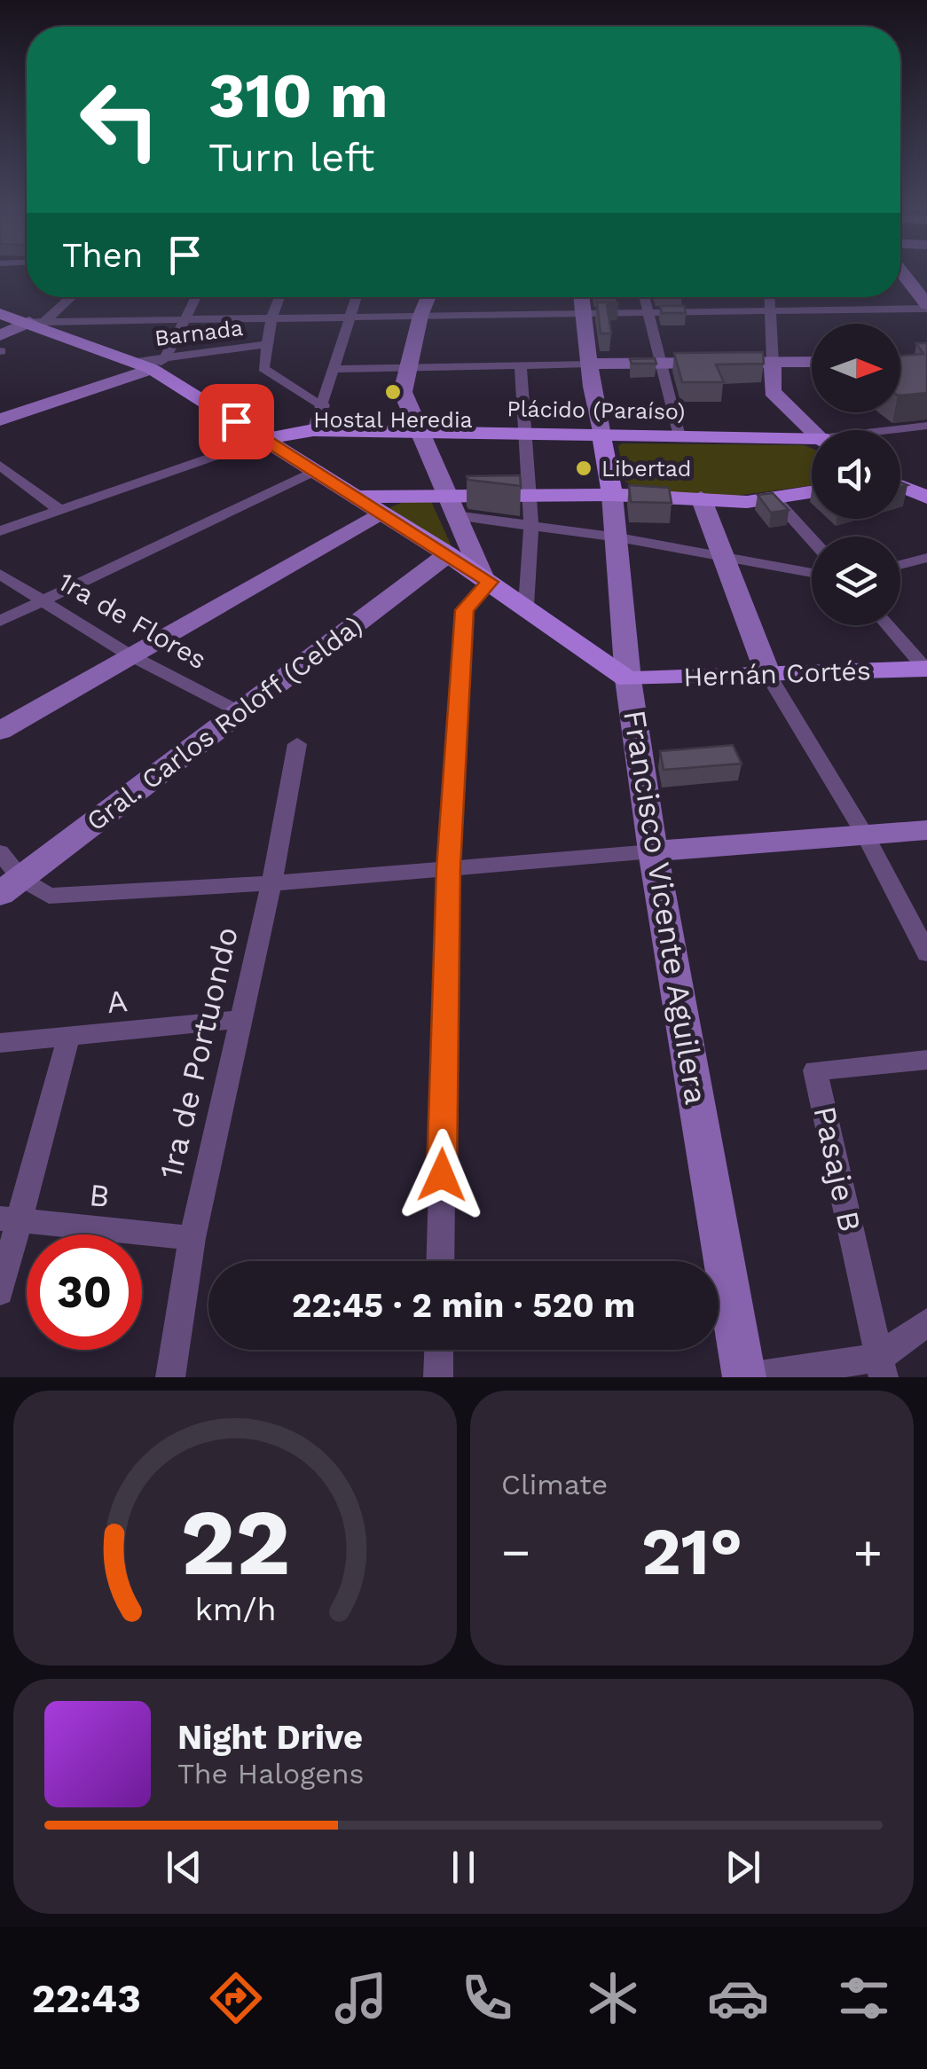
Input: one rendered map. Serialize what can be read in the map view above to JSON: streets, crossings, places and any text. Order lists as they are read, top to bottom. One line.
{"streets":{"main road":["Plácido (Paraíso)","Hernán Cortés","Francisco Vicente Aguilera"],"street":["Barnada","1ra de Flores","Gral. Carlos Roloff (Celda)","A","1ra de Portuondo","Pasaje B","B"]},"crossings":[["Plácido (Paraíso)","Francisco Vicente Aguilera"],["1ra de Flores","Gral. Carlos Roloff (Celda)"],["Hernán Cortés","Francisco Vicente Aguilera"],["A","1ra de Portuondo"],["1ra de Portuondo","B"]],"places":["Hostal Heredia","Libertad"],"north":"right","page":{"turn":["310 m","Turn left"],"then":"Then","limit":"30","trip":"22:45 · 2 min · 520 m","tile":"Climate","heat":["−","21°","+"],"song":["Night Drive","The Halogens"],"tabs":"22:43","gauge":["22","km/h"]}}
